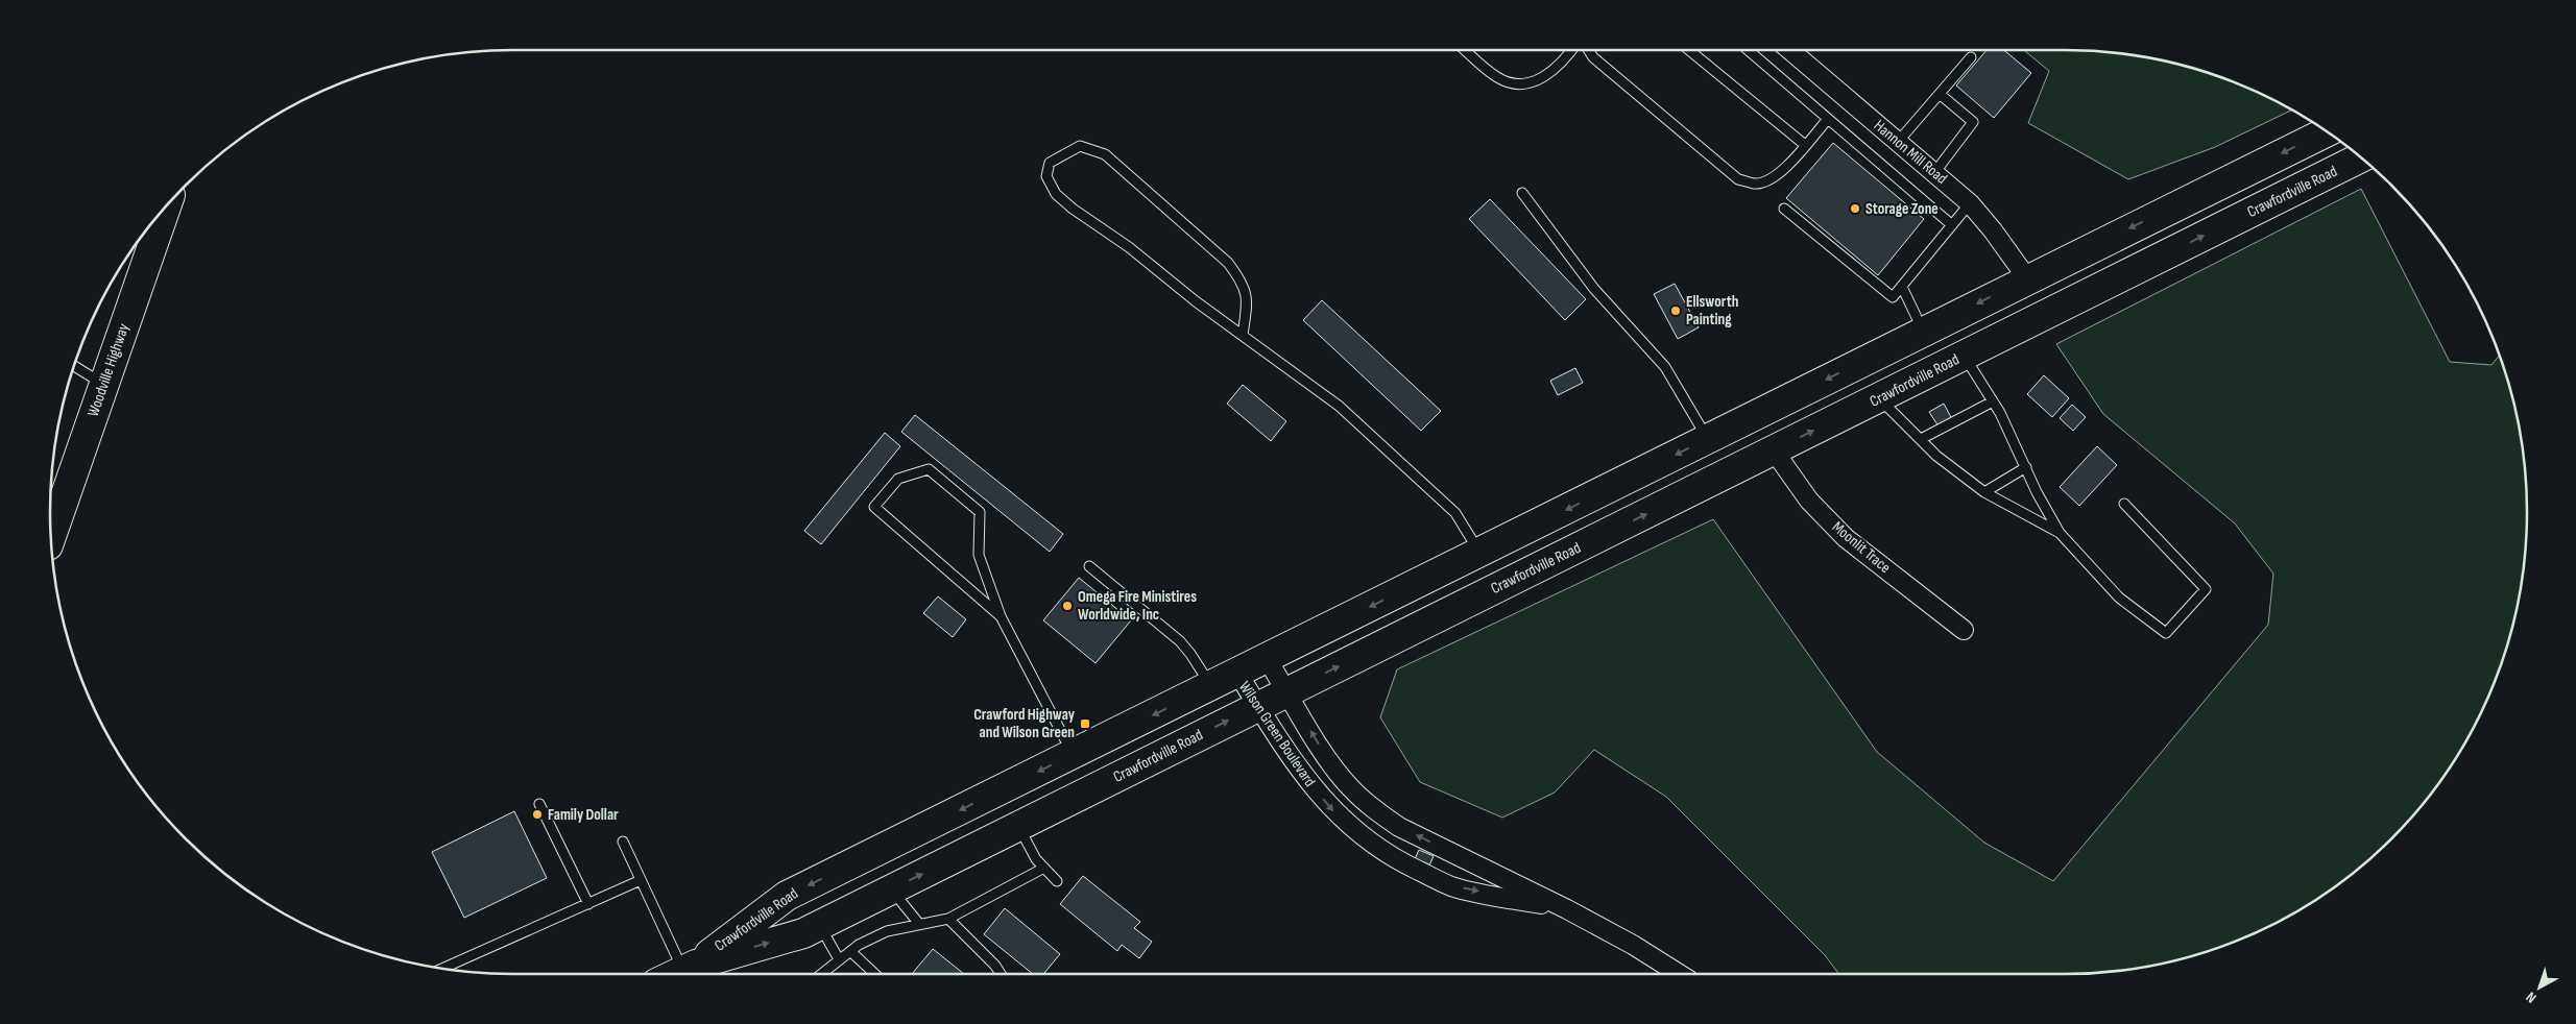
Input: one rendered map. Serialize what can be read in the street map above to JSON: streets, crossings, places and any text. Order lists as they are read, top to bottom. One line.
{"streets":{"main road":["Crawfordville Road","Woodville Highway"],"street":["Hannon Mill Road","Moonlit Trace","Wilson Green Boulevard"]},"crossings":[["Hannon Mill Road","Crawfordville Road"],["Crawfordville Road","Moonlit Trace"],["Crawfordville Road","Wilson Green Boulevard"]],"places":{"other":["Storage Zone","Ellsworth Painting","Omega Fire Ministires Worldwide, Inc","Family Dollar"],"transit":["Crawford Highway and Wilson Green"]},"north":"bottom left"}
